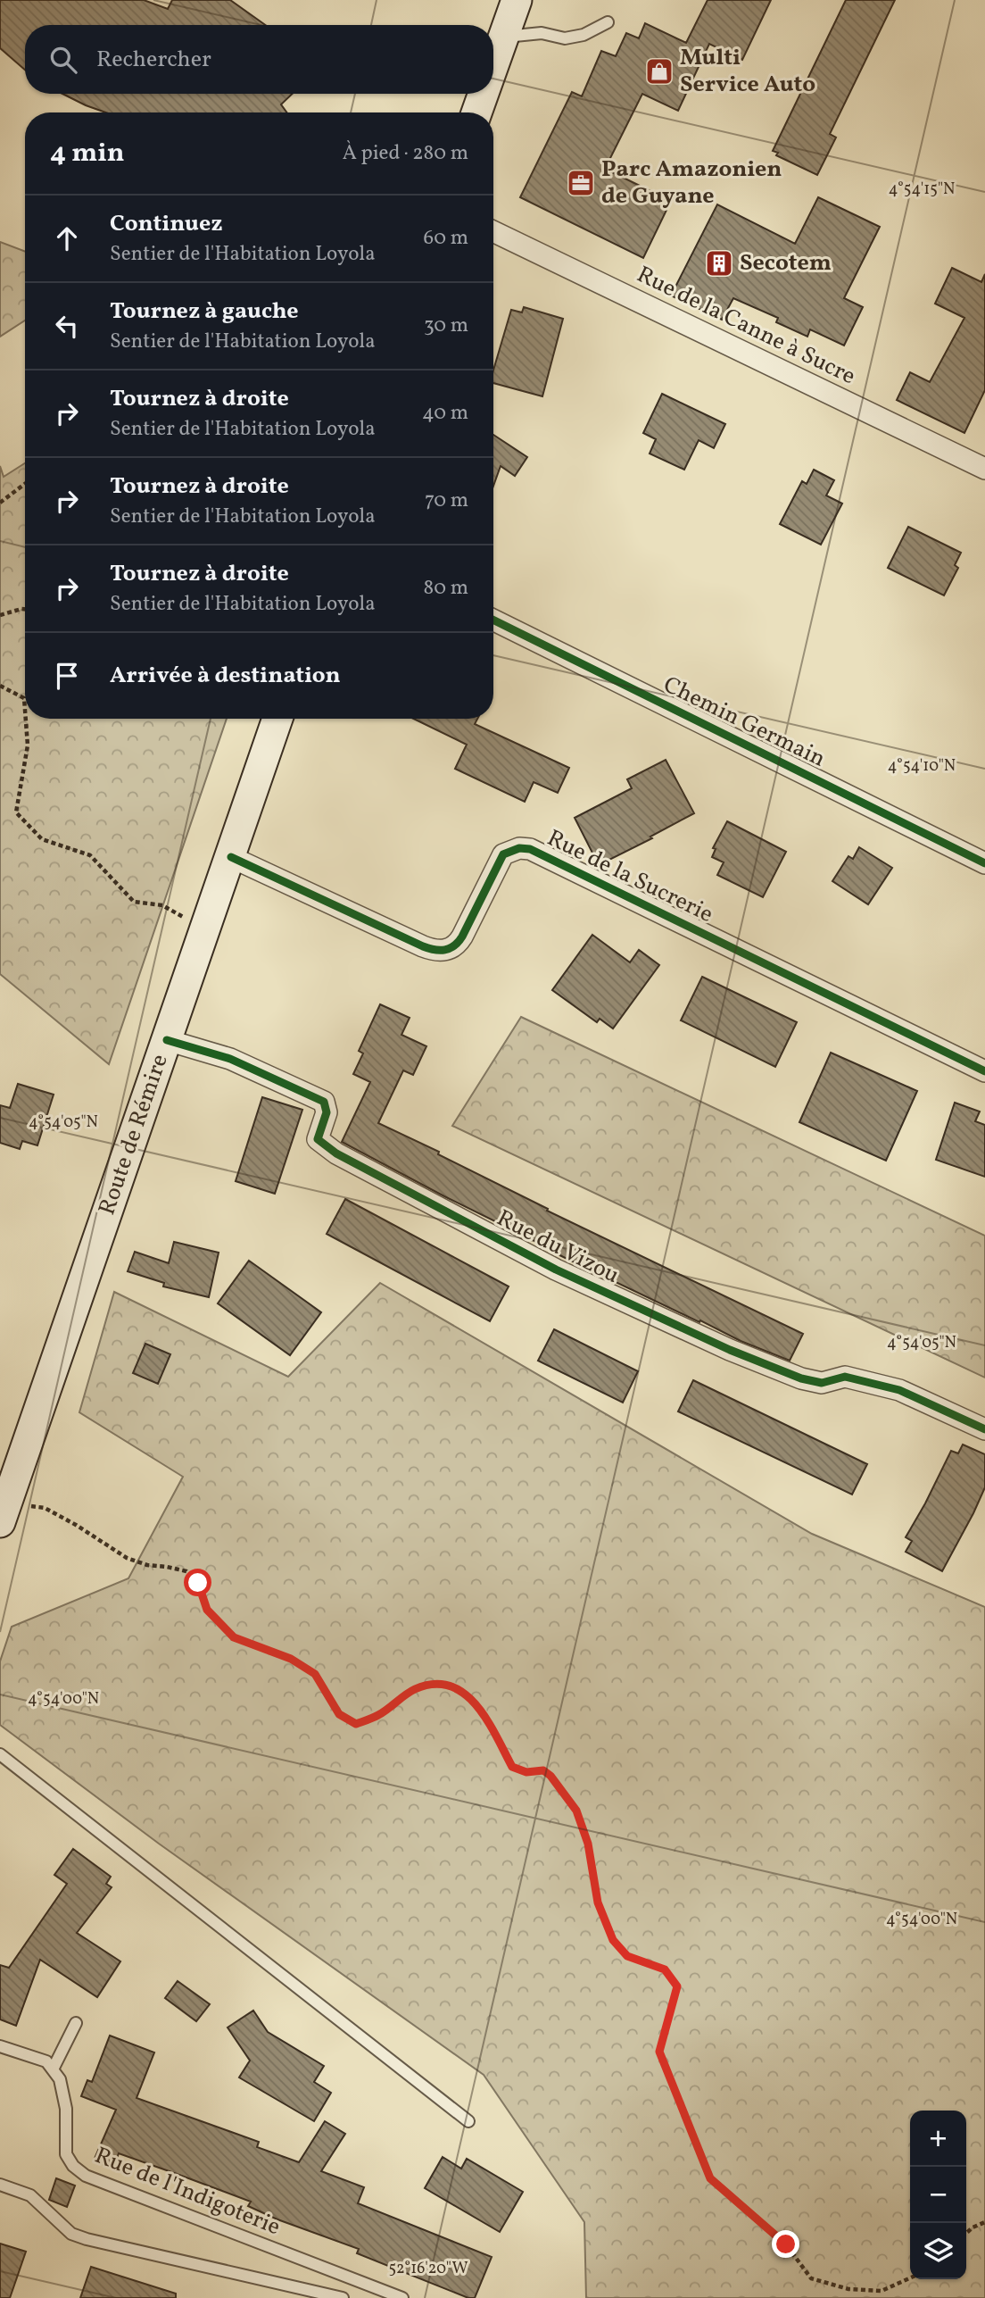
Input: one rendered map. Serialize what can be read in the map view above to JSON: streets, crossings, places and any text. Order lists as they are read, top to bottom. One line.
{"streets":{"main road":["Route de Rémire"],"street":["Rue de la Canne à Sucre","Chemin Germain","Rue de la Sucrerie","Rue du Vizou"],"lane":["Rue de l'Indigoterie"]},"crossings":[["Rue de la Sucrerie","Route de Rémire"],["Route de Rémire","Rue du Vizou"]],"places":{"shop":["Multi Service Auto"],"office":["Parc Amazonien de Guyane"],"building":["Secotem"]},"page":{"search":"Rechercher","heading":["4 min","À pied · 280 m"],"list":[["Continuez","Sentier de l'Habitation Loyola","60 m"],["Tournez à gauche","Sentier de l'Habitation Loyola","30 m"],["Tournez à droite","Sentier de l'Habitation Loyola","40 m"],["Tournez à droite","Sentier de l'Habitation Loyola","70 m"],["Tournez à droite","Sentier de l'Habitation Loyola","80 m"],"Arrivée à destination"],"map_buttons":["+","−"]},"coordinates":["4°54'15\"N","4°54'10\"N","4°54'05\"N","4°54'00\"N","52°16'20\"W"]}
